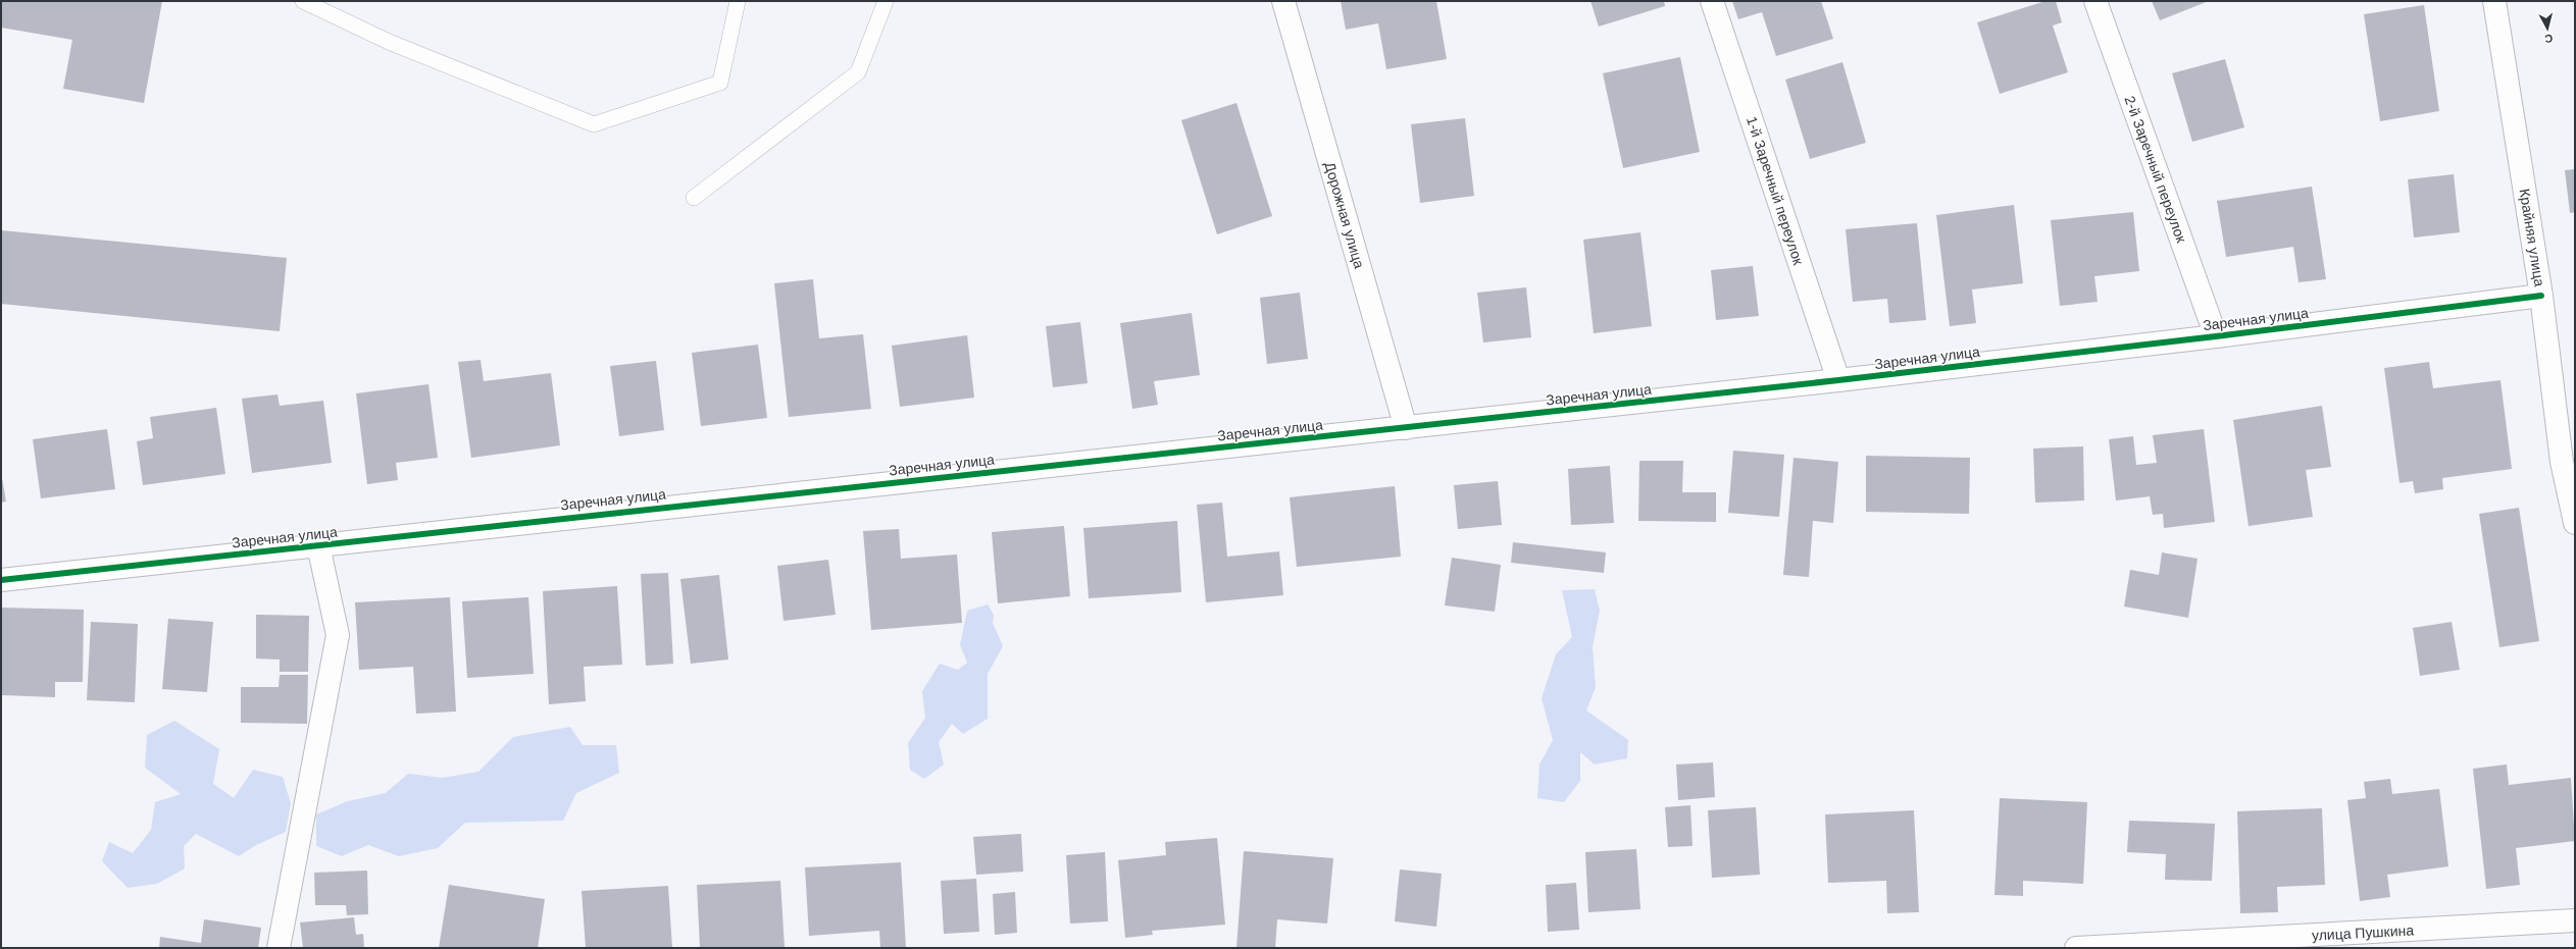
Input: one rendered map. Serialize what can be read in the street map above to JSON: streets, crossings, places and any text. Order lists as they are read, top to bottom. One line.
{"streets":{"street":["2-й Заречный переулок","1-й Заречный переулок","Дорожная улица","Крайняя улица","Заречная улица","улица Пушкина"]},"crossings":[["2-й Заречный переулок","Заречная улица"],["1-й Заречный переулок","Заречная улица"],["Дорожная улица","Заречная улица"],["Крайняя улица","Заречная улица"]],"north":"bottom"}
